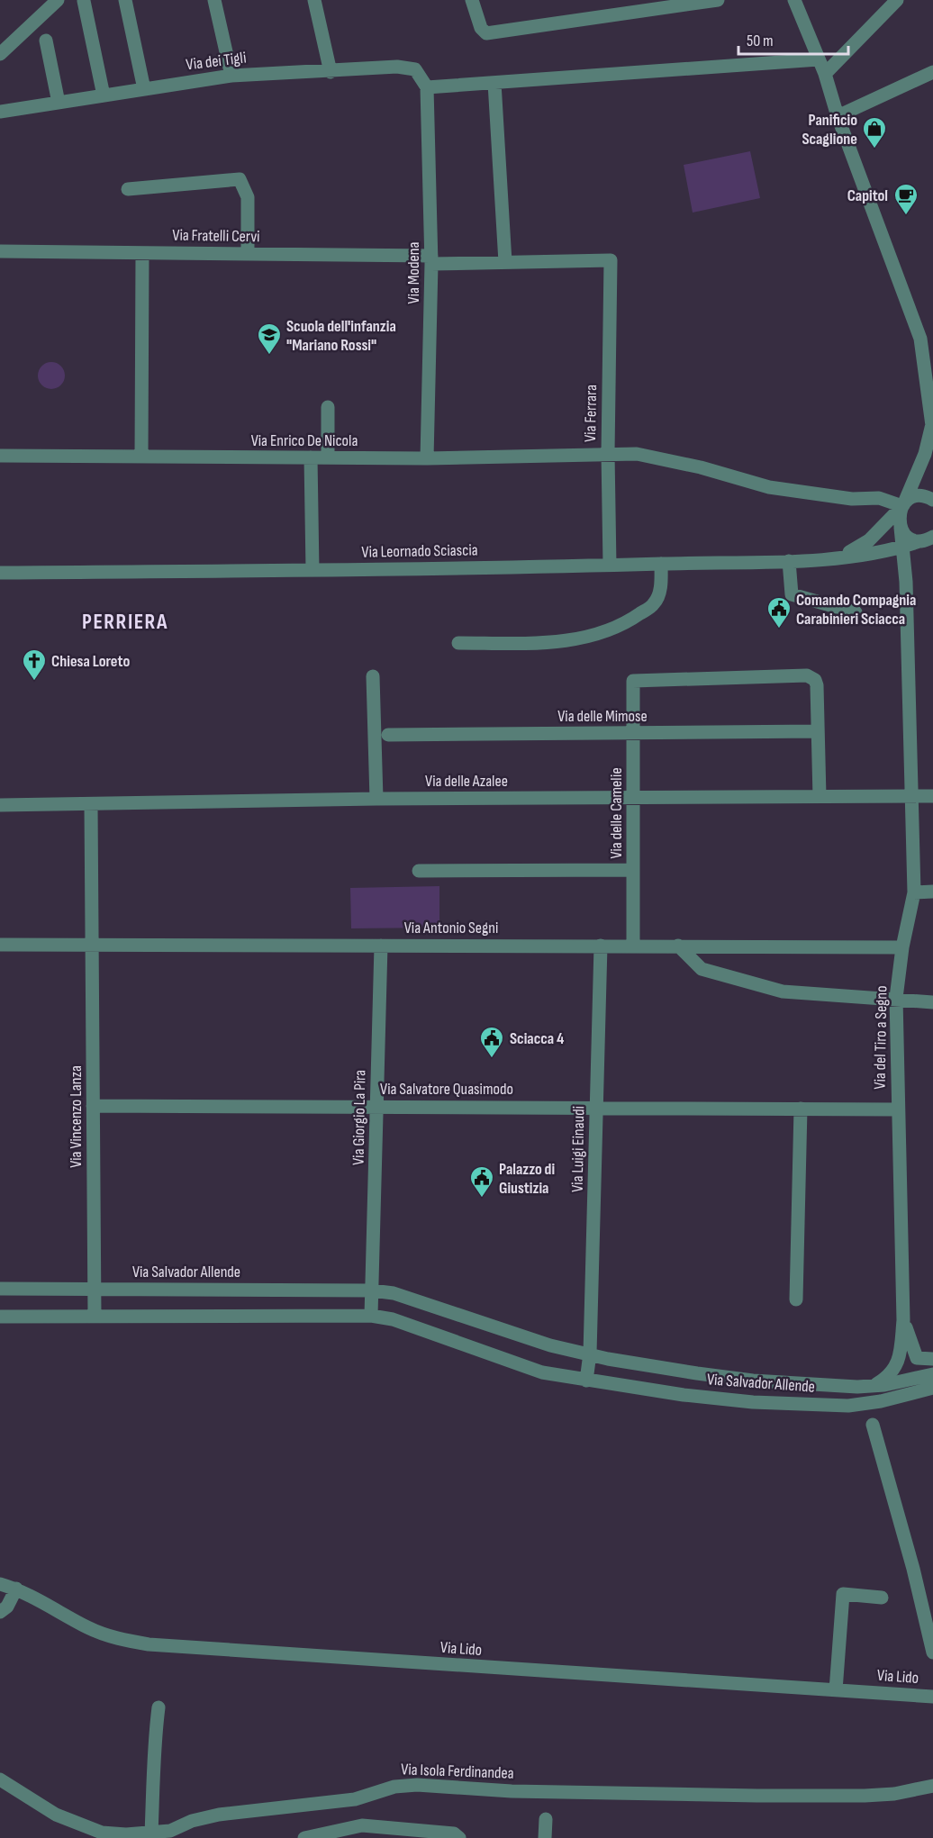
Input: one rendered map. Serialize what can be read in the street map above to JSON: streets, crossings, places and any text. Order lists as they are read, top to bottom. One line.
{"streets":{"street":["Via dei Tigli","Via Fratelli Cervi","Via Modena","Via Ferrara","Via Enrico De Nicola","Via Leornado Sciascia","Via delle Mimose","Via delle Azalee","Via delle Camelie","Via Antonio Segni","Via del Tiro a Segno","Via Salvatore Quasimodo","Via Vincenzo Lanza","Via Giorgio La Pira","Via Luigi Einaudi","Via Salvador Allende","Via Lido","Via Isola Ferdinandea"]},"crossings":[["Via dei Tigli","Via Modena"],["Via Fratelli Cervi","Via Modena"],["Via Fratelli Cervi","Via Ferrara"],["Via Modena","Via Enrico De Nicola"],["Via Ferrara","Via Enrico De Nicola"],["Via Ferrara","Via Leornado Sciascia"],["Via Enrico De Nicola","Via del Tiro a Segno"],["Via Leornado Sciascia","Via del Tiro a Segno"],["Via delle Mimose","Via delle Camelie"],["Via delle Azalee","Via delle Camelie"],["Via delle Azalee","Via del Tiro a Segno"],["Via delle Azalee","Via Vincenzo Lanza"],["Via delle Camelie","Via Antonio Segni"],["Via Antonio Segni","Via del Tiro a Segno"],["Via Antonio Segni","Via Vincenzo Lanza"],["Via Antonio Segni","Via Giorgio La Pira"],["Via Antonio Segni","Via Luigi Einaudi"],["Via del Tiro a Segno","Via Salvatore Quasimodo"],["Via del Tiro a Segno","Via Salvador Allende"],["Via Salvatore Quasimodo","Via Vincenzo Lanza"],["Via Salvatore Quasimodo","Via Giorgio La Pira"],["Via Salvatore Quasimodo","Via Luigi Einaudi"],["Via Vincenzo Lanza","Via Salvador Allende"],["Via Giorgio La Pira","Via Salvador Allende"],["Via Luigi Einaudi","Via Salvador Allende"]],"districts":["PERRIERA"],"places":{"shop":["Panificio Scaglione"],"cafe":["Capitol"],"school or university":["Scuola dell'infanzia \"Mariano Rossi\""],"public building":["Comando Compagnia Carabinieri Sciacca","Sciacca 4","Palazzo di Giustizia"],"church":["Chiesa Loreto"]},"scale_bar":"50 m"}
